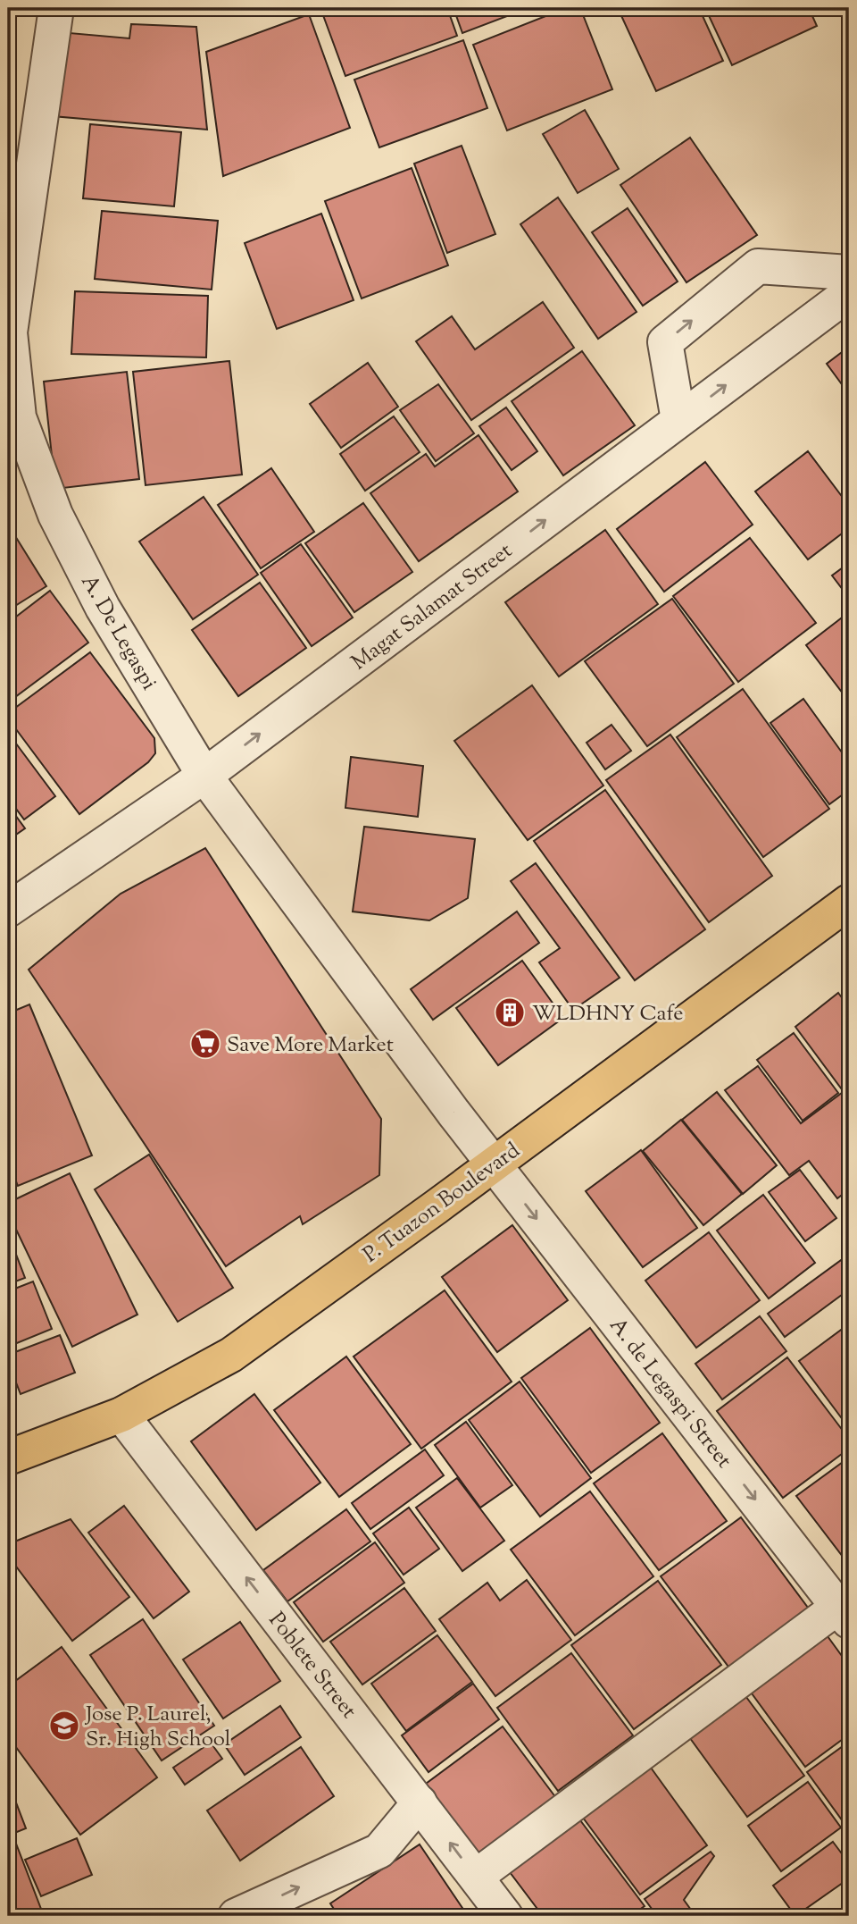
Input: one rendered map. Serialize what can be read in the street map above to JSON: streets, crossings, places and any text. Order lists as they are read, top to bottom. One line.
{"streets":{"main road":["P. Tuazon Boulevard"],"street":["Magat Salamat Street","A. De Legaspi","A. de Legaspi Street","Poblete Street"]},"crossings":[["Magat Salamat Street","A. De Legaspi"],["A. De Legaspi","P. Tuazon Boulevard"],["A. De Legaspi","A. de Legaspi Street"],["P. Tuazon Boulevard","A. de Legaspi Street"],["P. Tuazon Boulevard","Poblete Street"]],"one_way":["Magat Salamat Street","A. de Legaspi Street","Poblete Street"],"places":{"building":["WLDHNY Cafe"],"supermarket":["Save More Market"],"school or university":["Jose P. Laurel, Sr. High School"]}}
